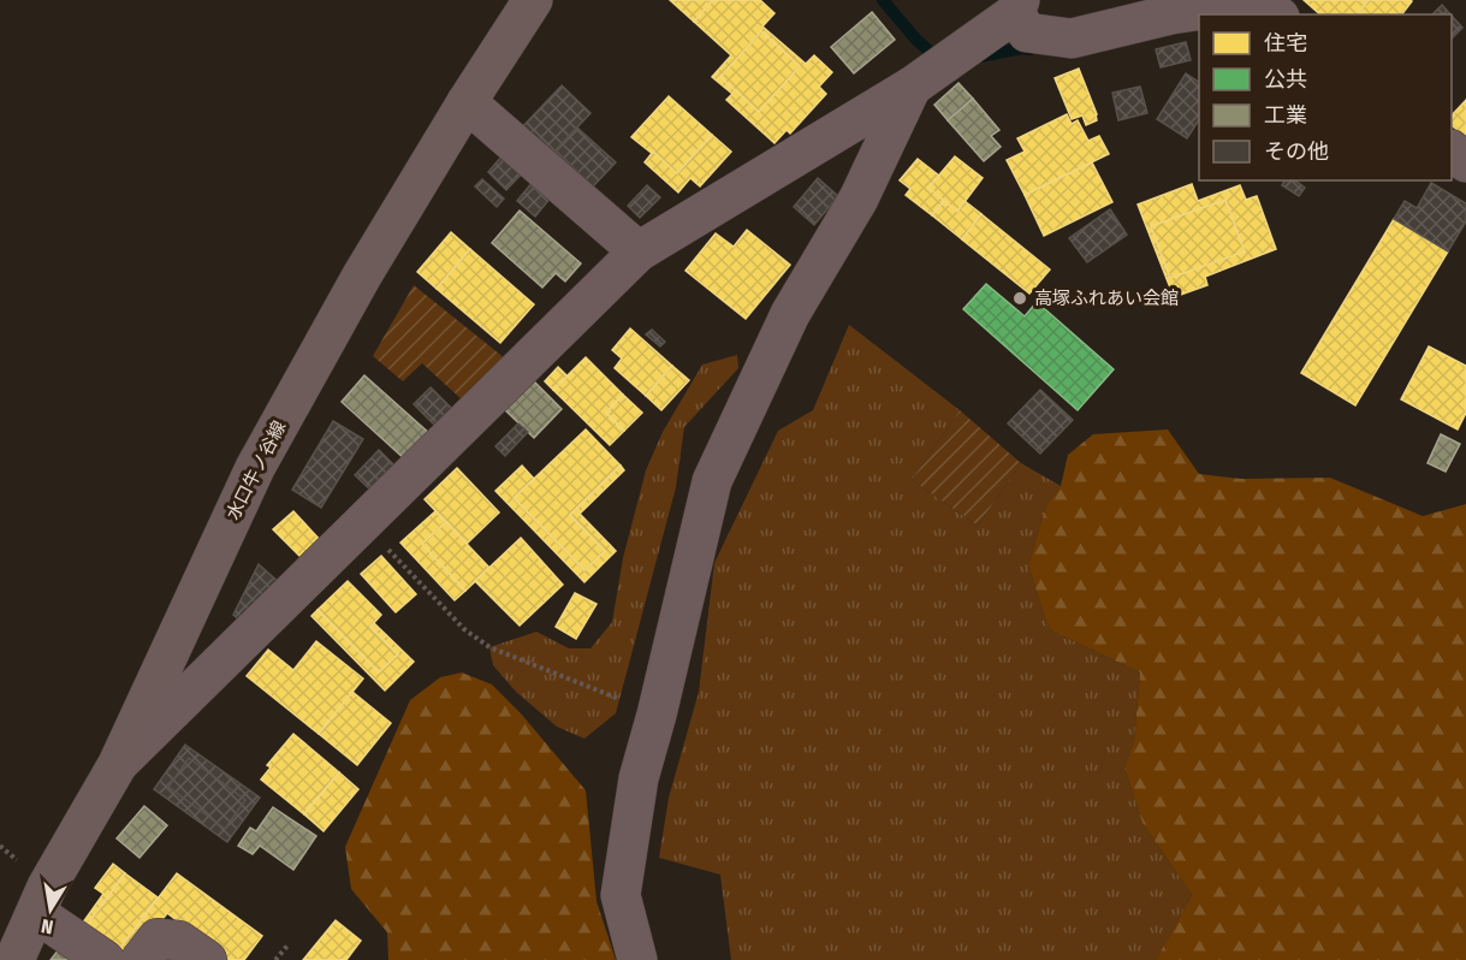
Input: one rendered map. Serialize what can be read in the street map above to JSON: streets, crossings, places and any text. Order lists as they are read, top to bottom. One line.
{"streets":{"main road":["水口牛ノ谷線"]},"places":["高塚ふれあい会館"],"legend":["住宅","公共","工業","その他"],"north":"bottom"}
